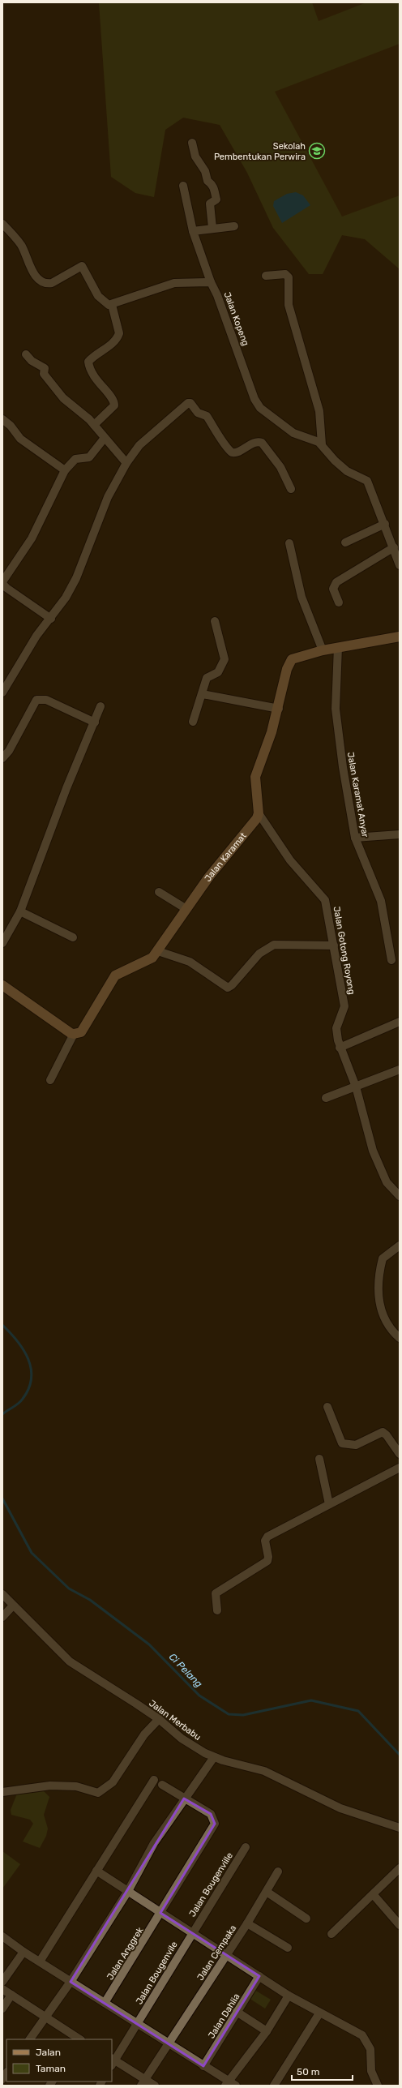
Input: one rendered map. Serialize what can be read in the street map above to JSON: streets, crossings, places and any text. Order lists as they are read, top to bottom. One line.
{"streets":{"street":["Jalan Kopeng","Jalan Karamat Anyar","Jalan Karamat","Jalan Gotong Royong","Jalan Merbabu","Jalan Bougenville","Jalan Cempaka","Jalan Anggrek","Jalan Bougenvile","Jalan Dahlia"]},"crossings":[["Jalan Karamat","Jalan Gotong Royong"],["Jalan Bougenville","Jalan Bougenvile"]],"water":["Ci Pelang"],"places":{"school or university":["Sekolah Pembentukan Perwira"]},"legend":["Jalan","Taman"],"scale_bar":"50 m"}
